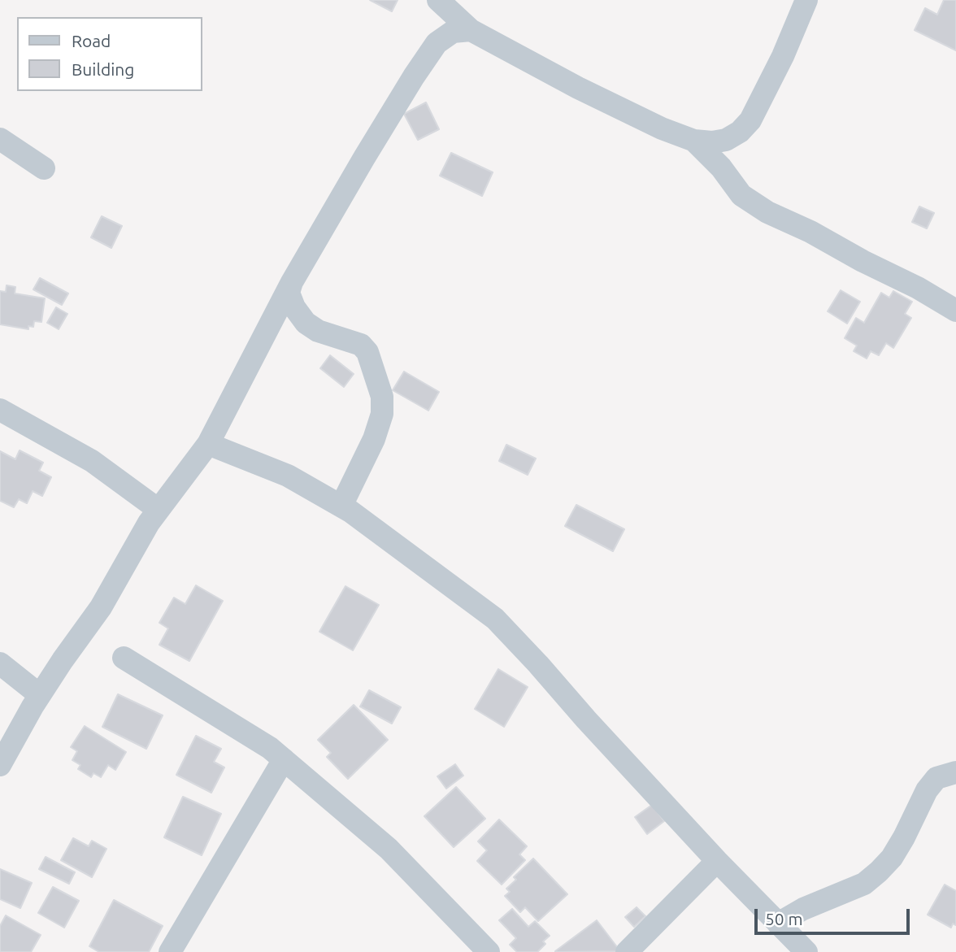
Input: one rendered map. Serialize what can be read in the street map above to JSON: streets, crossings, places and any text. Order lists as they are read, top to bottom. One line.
{"legend":["Road","Building"],"scale_bar":"50 m"}
